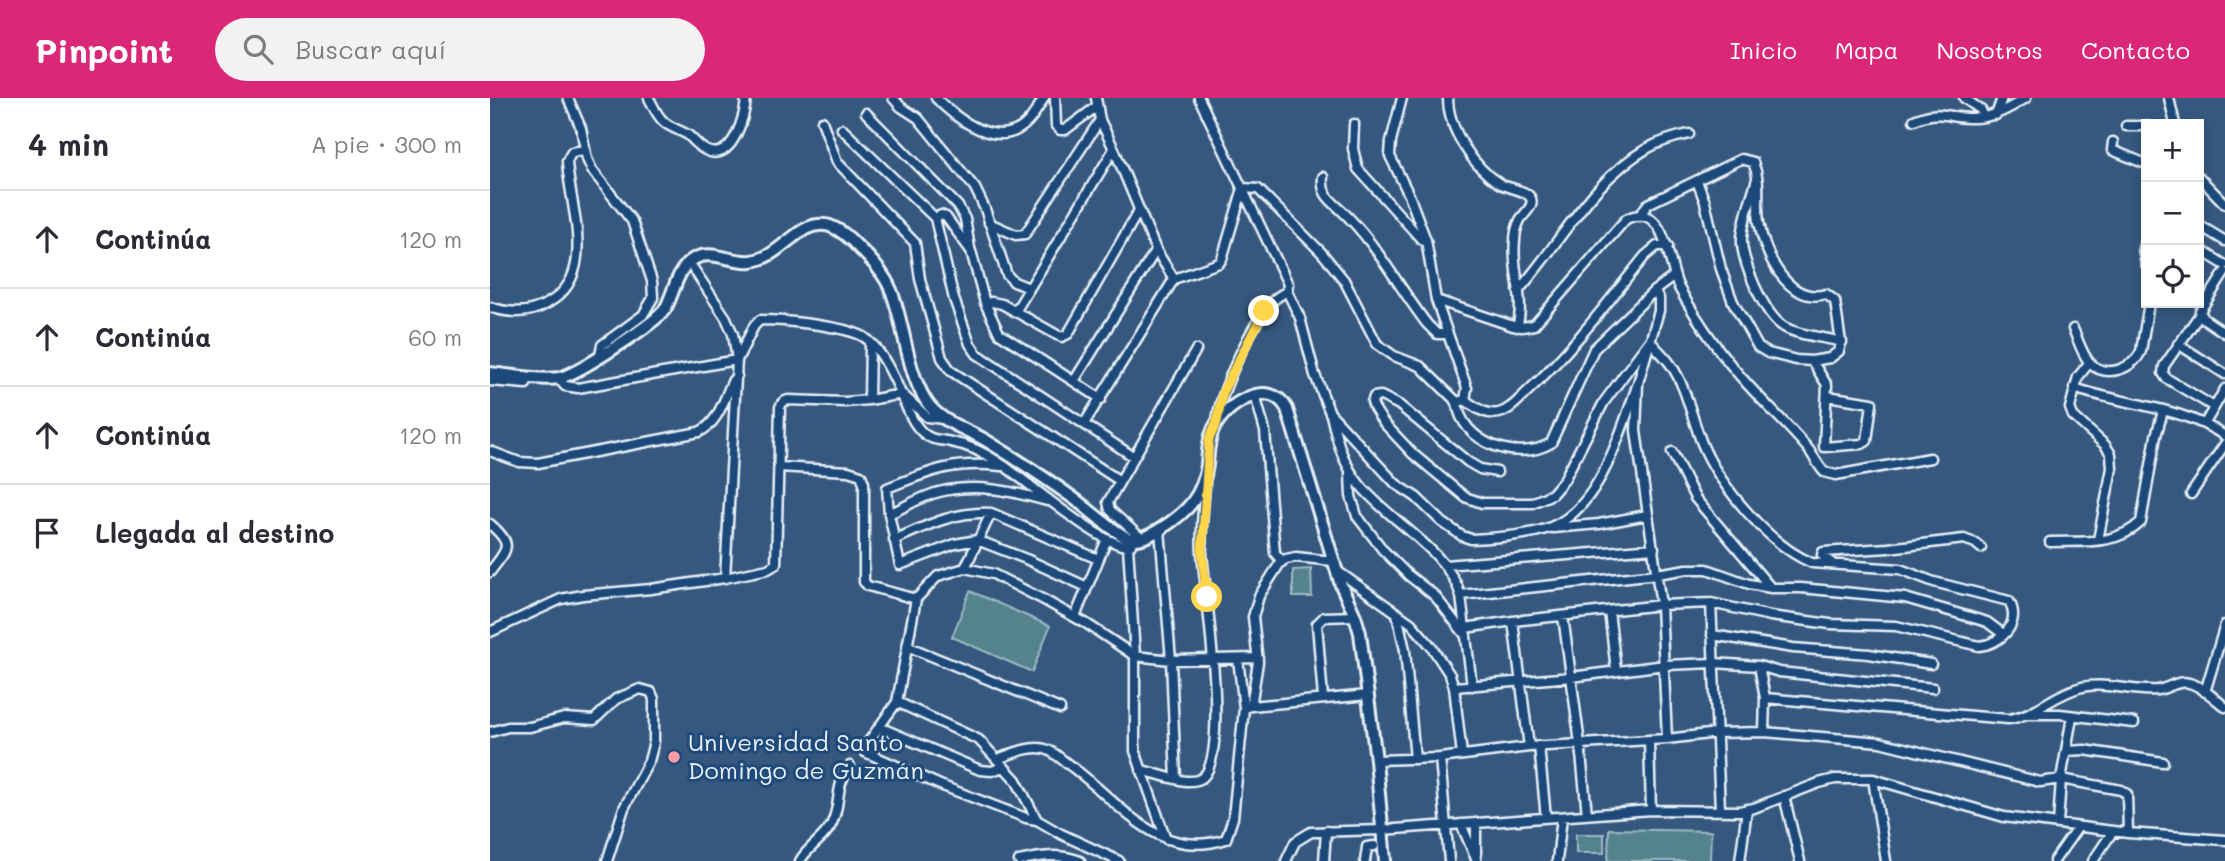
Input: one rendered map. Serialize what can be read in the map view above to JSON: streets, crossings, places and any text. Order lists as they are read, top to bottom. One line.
{"places":["Universidad Santo Domingo de Guzmán"],"page":{"header":"Pinpoint","search":"Buscar aquí","nav":["Inicio","Mapa","Nosotros","Contacto"],"heading":["4 min","A pie · 300 m"],"map_buttons":["+","−"],"list":[["Continúa","120 m"],["Continúa","60 m"],["Continúa","120 m"],"Llegada al destino"]}}
